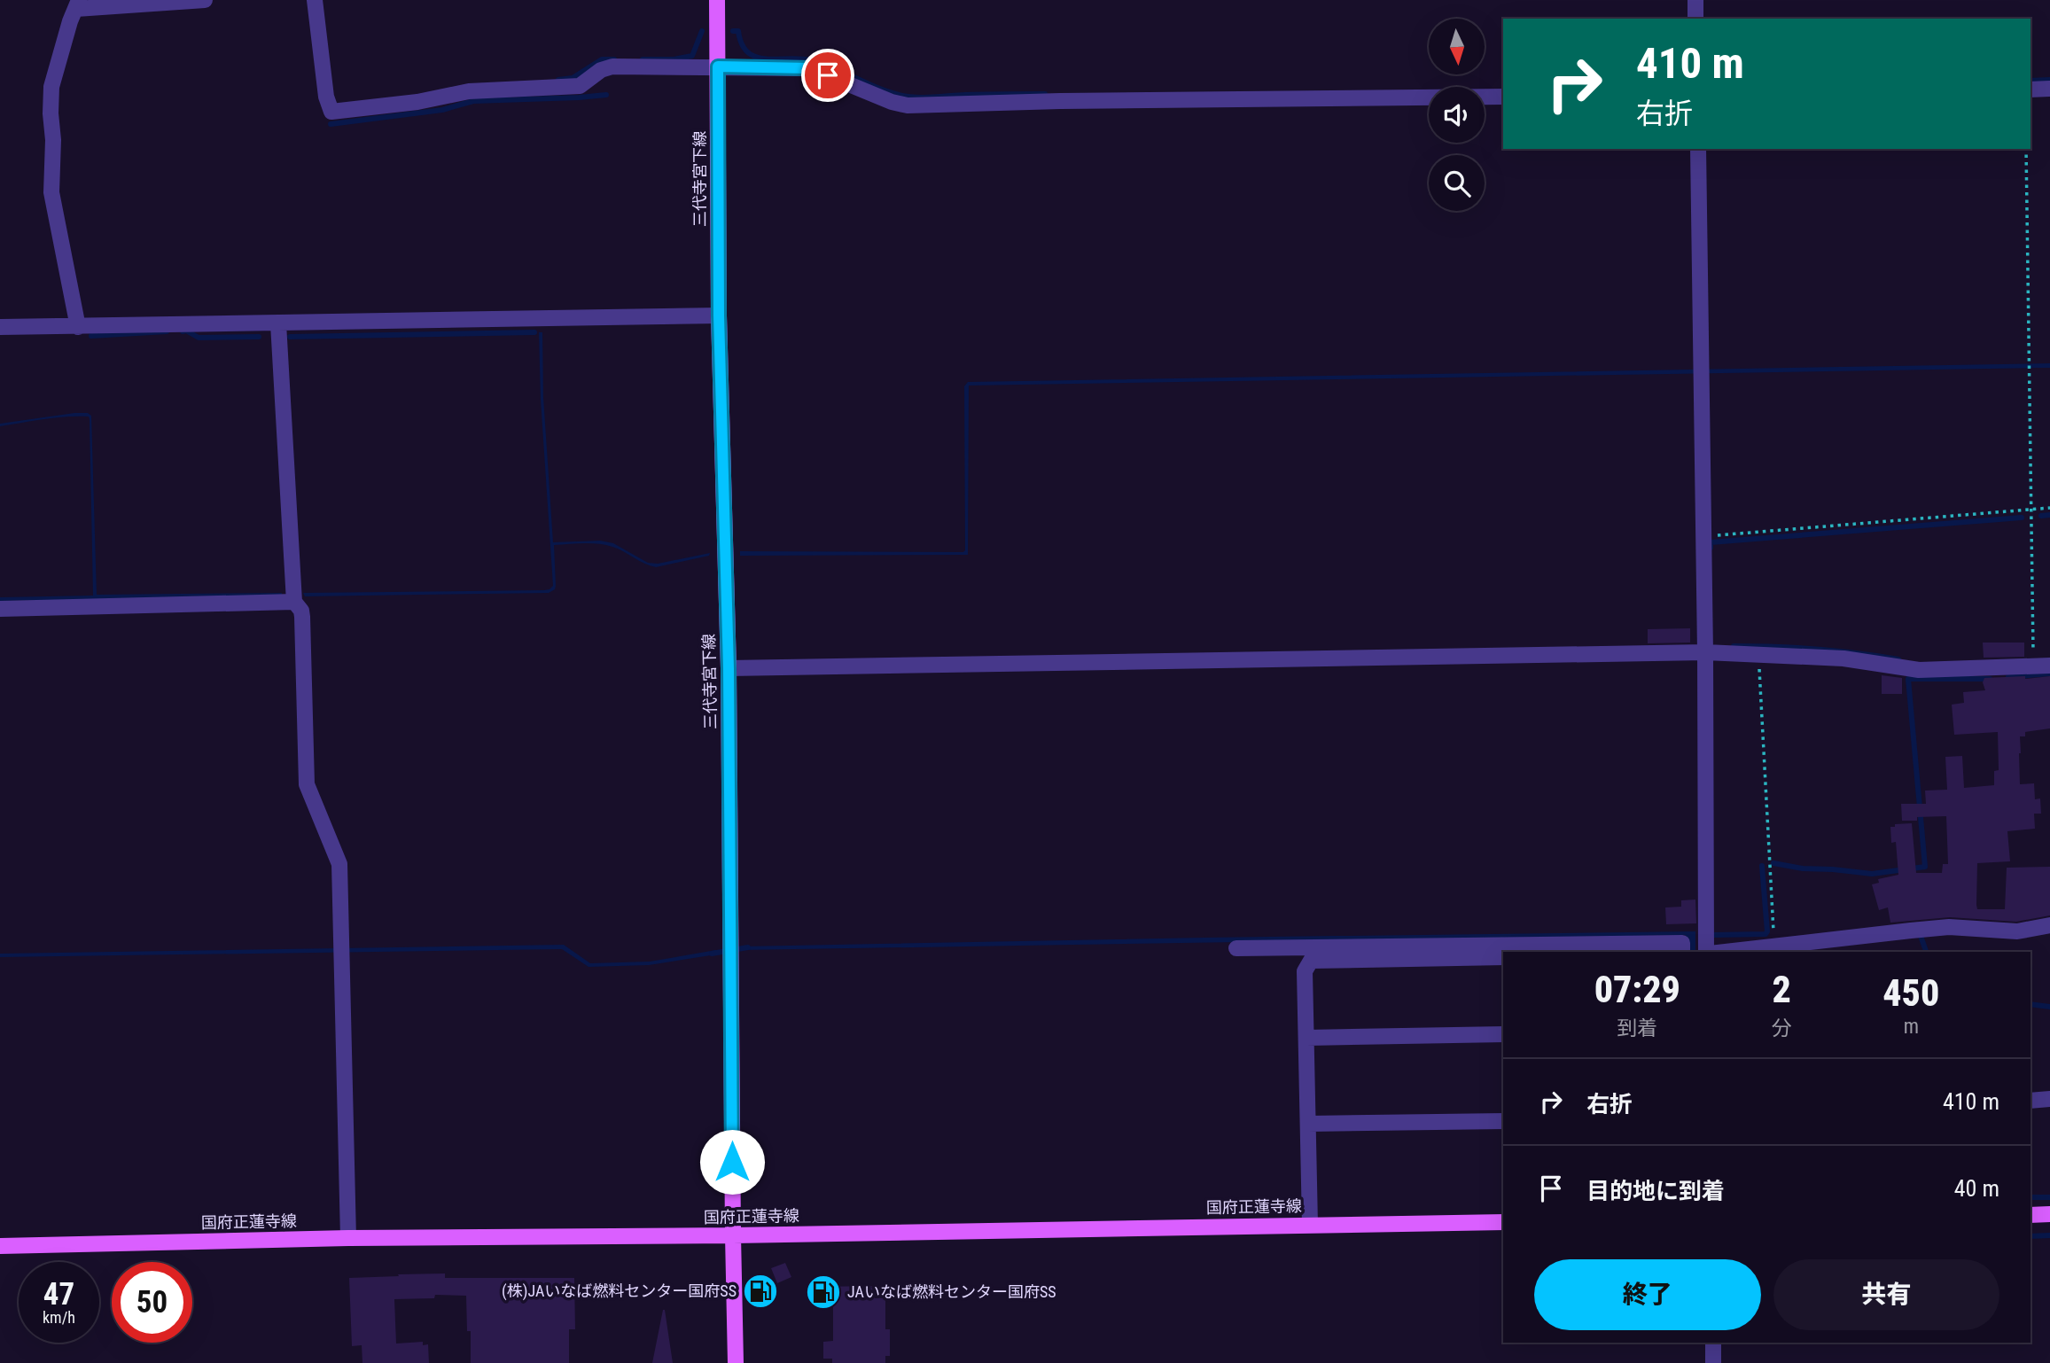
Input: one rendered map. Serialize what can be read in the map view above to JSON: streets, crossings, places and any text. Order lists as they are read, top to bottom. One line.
{"streets":{"main road":["三代寺宮下線","国府正蓮寺線"]},"crossings":[["三代寺宮下線","国府正蓮寺線"]],"places":{"fuel station":["(株)JAいなば燃料センター国府SS","JAいなば燃料センター国府SS"]},"north":"bottom","page":{"turn":["410 m","右折"],"eta":["07:29","到着","2","分","450","m"],"list":[{"name":"右折","value":"410 m"},{"name":"目的地に到着","value":"40 m"}],"buttons":["終了","共有"],"speed":"47 km/h","limit":"50"}}
